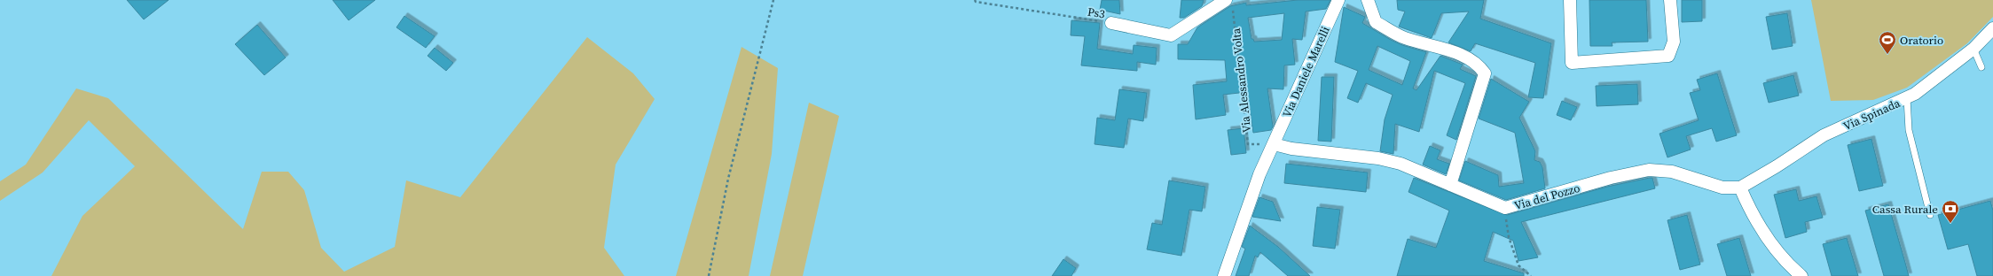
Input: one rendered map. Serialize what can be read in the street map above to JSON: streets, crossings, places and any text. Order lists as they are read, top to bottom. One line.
{"streets":{"street":["Via Daniele Marelli","Via Spinada","Via del Pozzo"],"path":["Ps3","Via Alessandro Volta"]},"crossings":[["Via Daniele Marelli","Via Alessandro Volta"],["Via Daniele Marelli","Via del Pozzo"],["Via Alessandro Volta","Via del Pozzo"],["Via Spinada","Via del Pozzo"]],"places":{"sports":["Oratorio"],"bank":["Cassa Rurale"]}}
